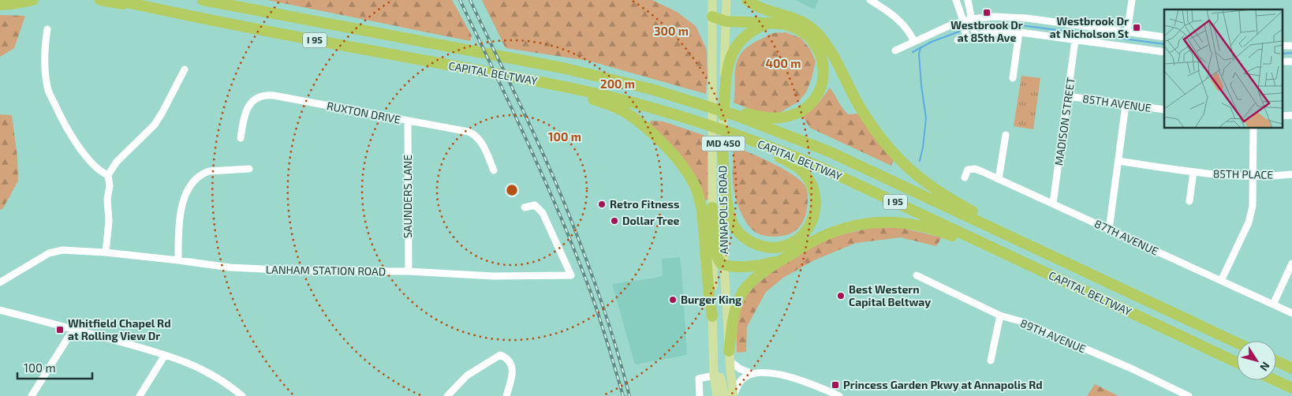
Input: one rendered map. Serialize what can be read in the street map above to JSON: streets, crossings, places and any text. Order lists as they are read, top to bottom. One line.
{"streets":{"highway":["I 95","CAPITAL BELTWAY"],"main road":["MD 450","ANNAPOLIS ROAD"],"street":["85TH AVENUE","RUXTON DRIVE","MADISON STREET","85TH PLACE","SAUNDERS LANE","87TH AVENUE","LANHAM STATION ROAD","89TH AVENUE"]},"crossings":[["85TH AVENUE","MADISON STREET"],["RUXTON DRIVE","SAUNDERS LANE"],["MADISON STREET","87TH AVENUE"],["SAUNDERS LANE","LANHAM STATION ROAD"]],"places":{"transit":["Westbrook Dr at 85th Ave","Westbrook Dr at Nicholson St","Whitfield Chapel Rd at Rolling View Dr","Princess Garden Pkwy at Annapolis Rd"],"other":["Retro Fitness","Dollar Tree","Best Western Capital Beltway","Burger King"]},"scale_bar":"100 m","north":"bottom right","rings":["300 m","400 m","200 m","100 m"]}
